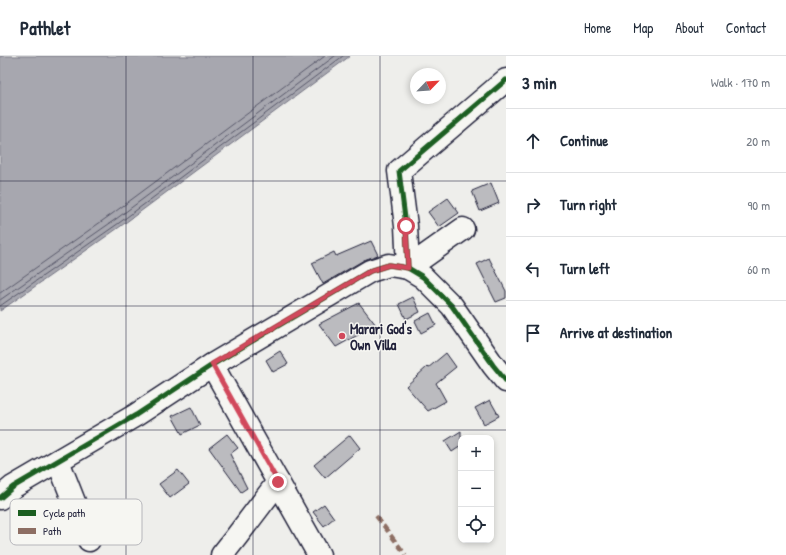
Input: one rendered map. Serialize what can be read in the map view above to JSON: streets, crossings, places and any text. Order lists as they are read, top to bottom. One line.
{"places":["Marari God's Own Villa"],"legend":["Cycle path","Path"],"north":"top right","page":{"header":"Pathlet","nav":["Home","Map","About","Contact"],"heading":["3 min","Walk · 170 m"],"list":[["Continue","20 m"],["Turn right","90 m"],["Turn left","60 m"],"Arrive at destination"],"map_buttons":["+","−"]}}
